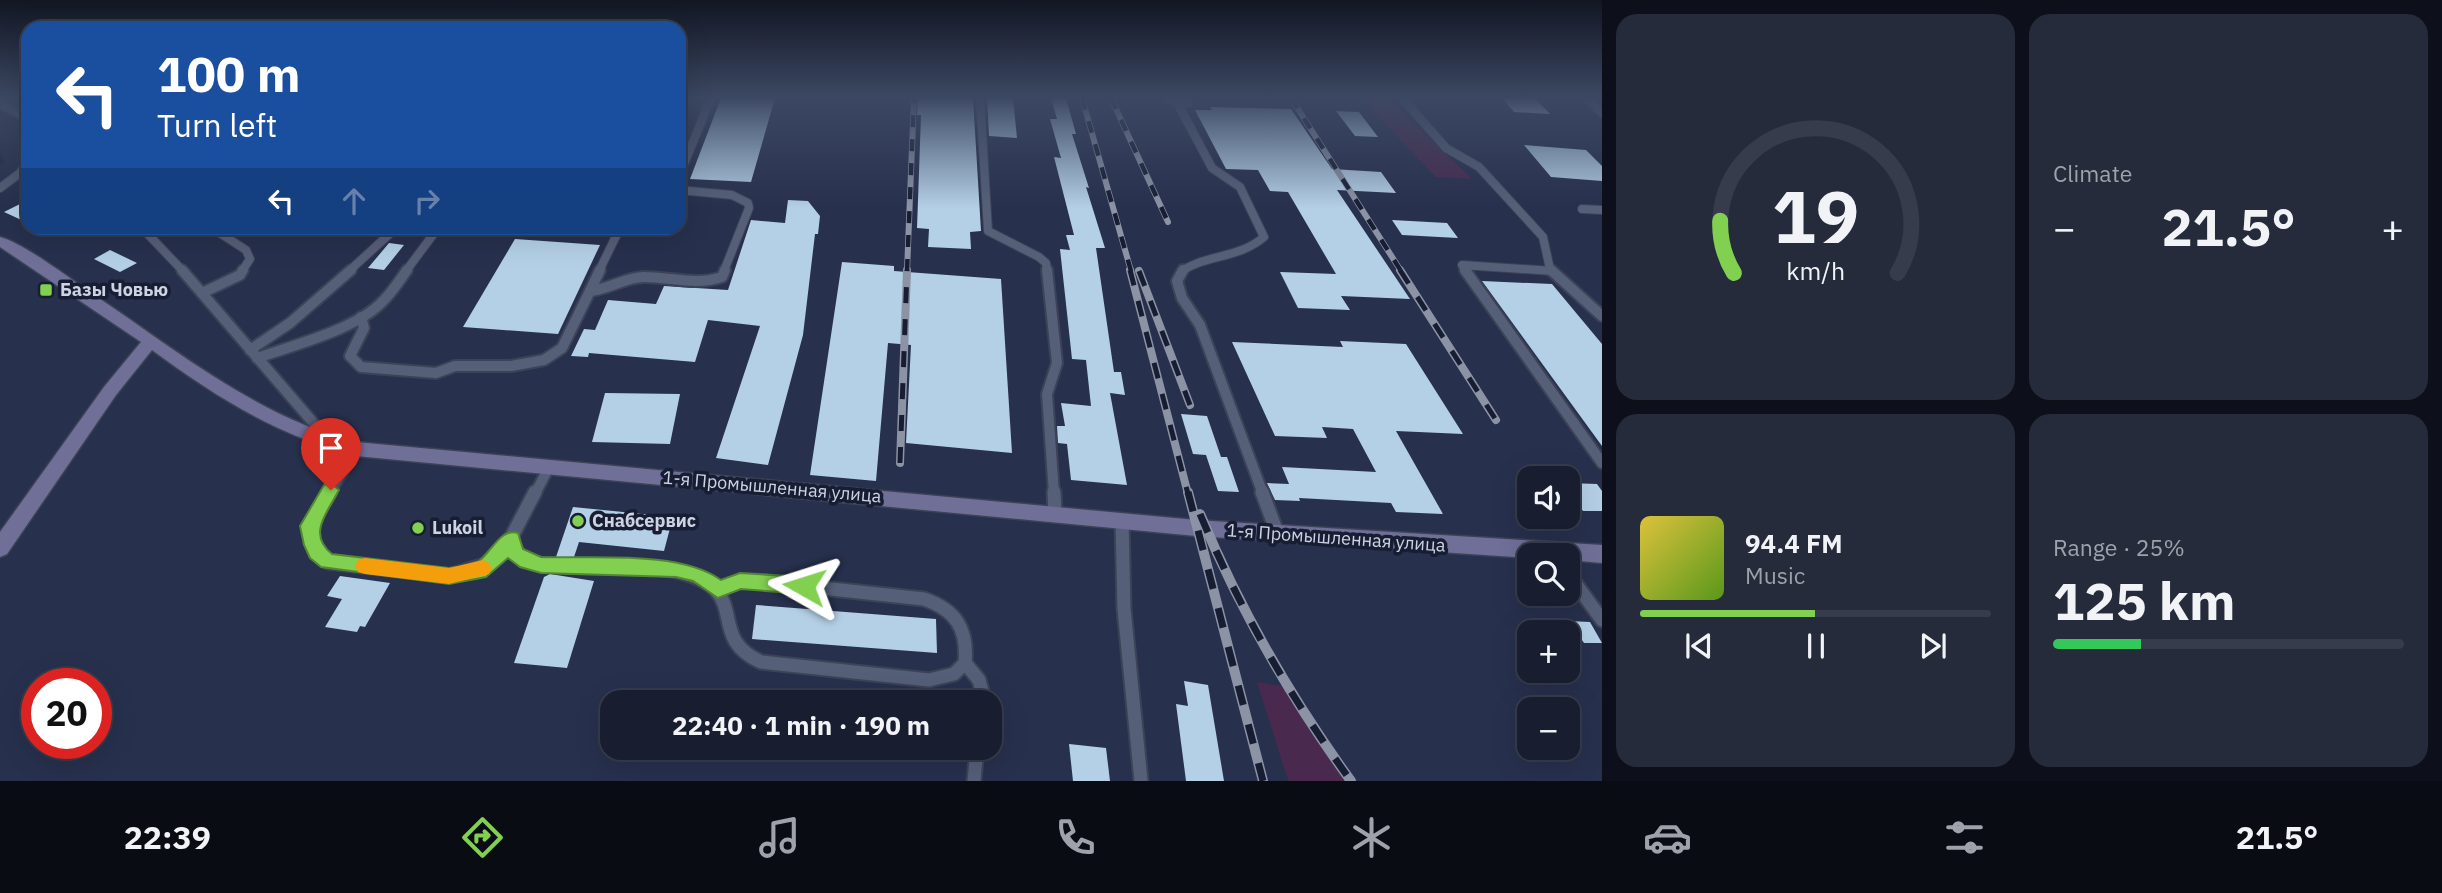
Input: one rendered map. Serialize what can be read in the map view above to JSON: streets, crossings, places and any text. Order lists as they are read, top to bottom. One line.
{"streets":{"main road":["1-я Промышленная улица"]},"places":{"transit":["Базы Човью"],"other":["Снабсервис","Lukoil"]},"page":{"tile":["Climate",["Range · 25%","125 km"]],"turn":["100 m","Turn left"],"heat":["−","21.5°","+"],"map_buttons":["+","−"],"song":["94.4 FM","Music"],"limit":"20","trip":"22:40 · 1 min · 190 m","tabs":["22:39","21.5°"],"gauge":["19","km/h"]}}
